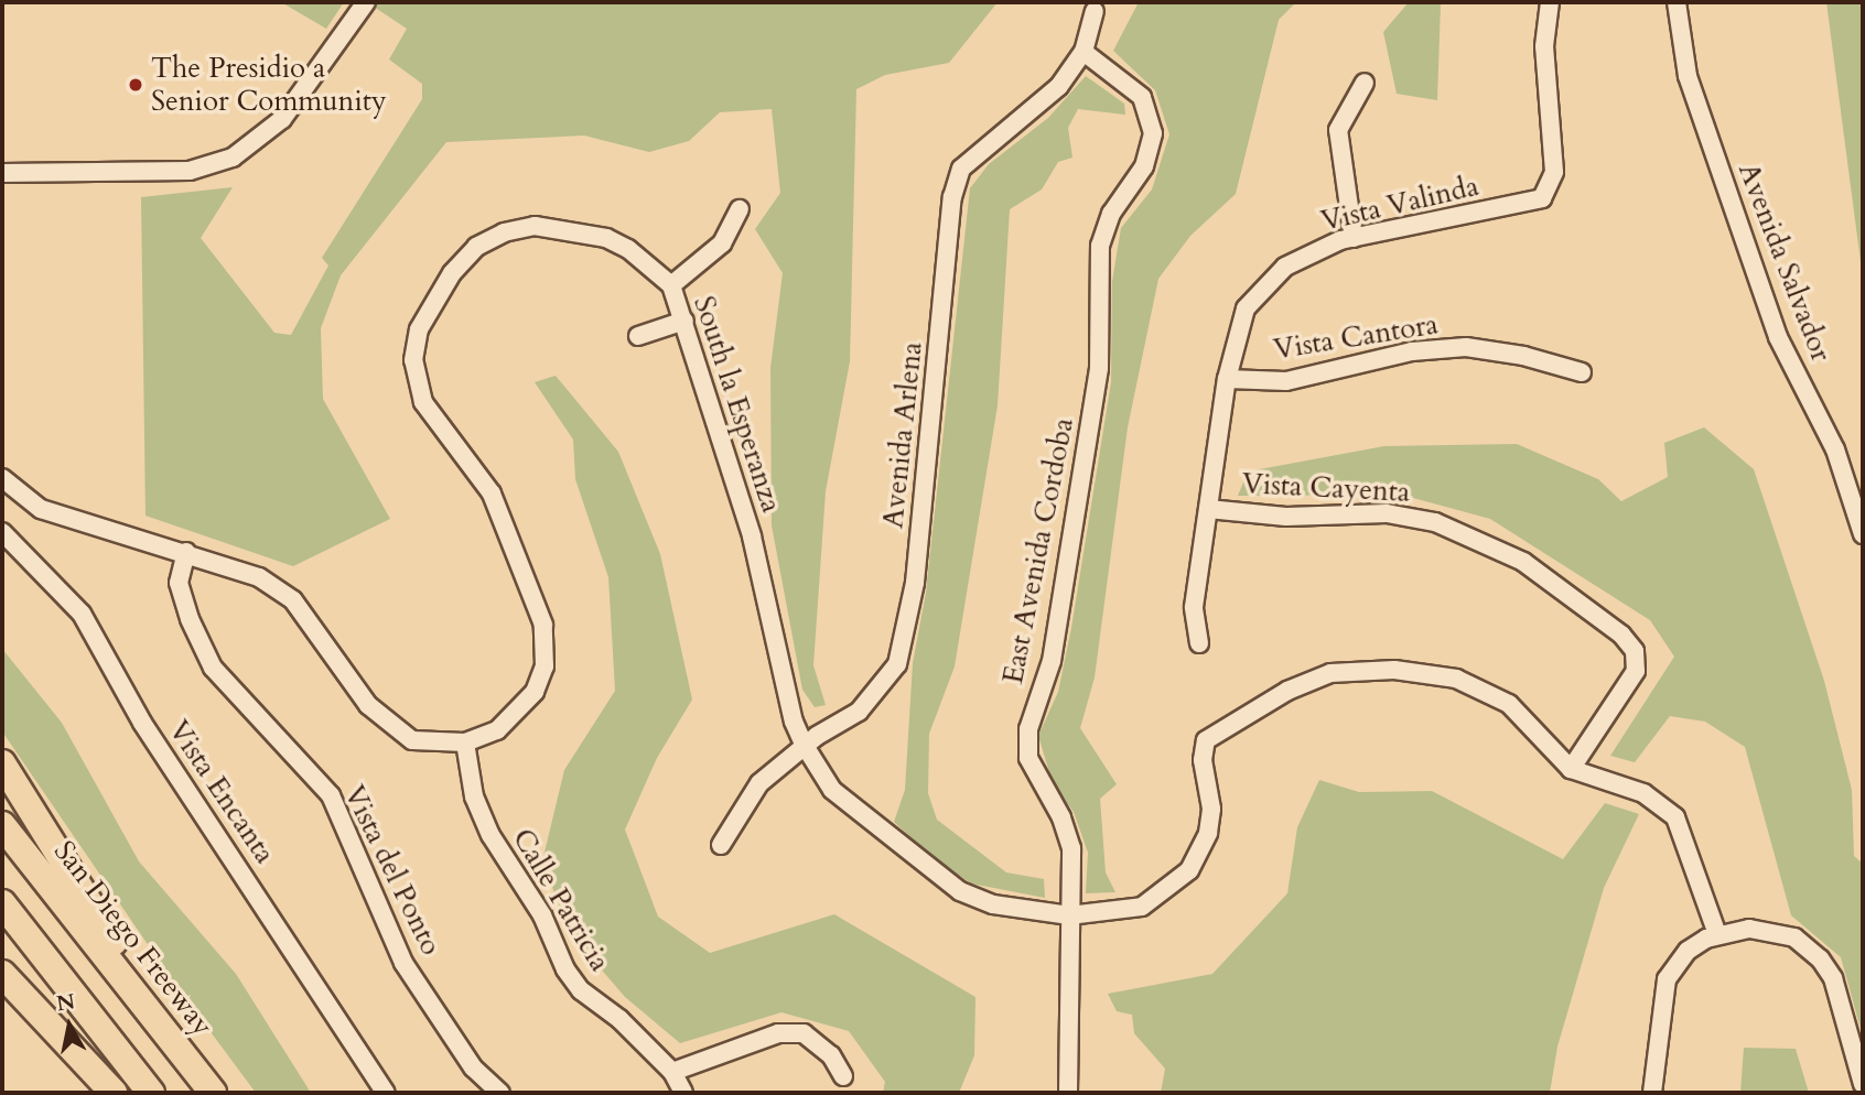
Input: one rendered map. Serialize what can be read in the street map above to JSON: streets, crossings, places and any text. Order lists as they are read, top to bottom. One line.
{"streets":{"highway":["San Diego Freeway"],"street":["Vista Valinda","Avenida Salvador","Vista Cantora","South la Esperanza","Avenida Arlena","Vista Cayenta","East Avenida Cordoba","Vista Encanta","Vista del Ponto","Calle Patricia"]},"crossings":[["Vista Valinda","Vista Cantora"],["Vista Valinda","Vista Cayenta"],["South la Esperanza","Avenida Arlena"],["South la Esperanza","Vista Cayenta"],["South la Esperanza","East Avenida Cordoba"],["South la Esperanza","Vista del Ponto"],["South la Esperanza","Calle Patricia"],["Avenida Arlena","East Avenida Cordoba"]],"places":["The Presidio a Senior Community"],"north":"top"}
